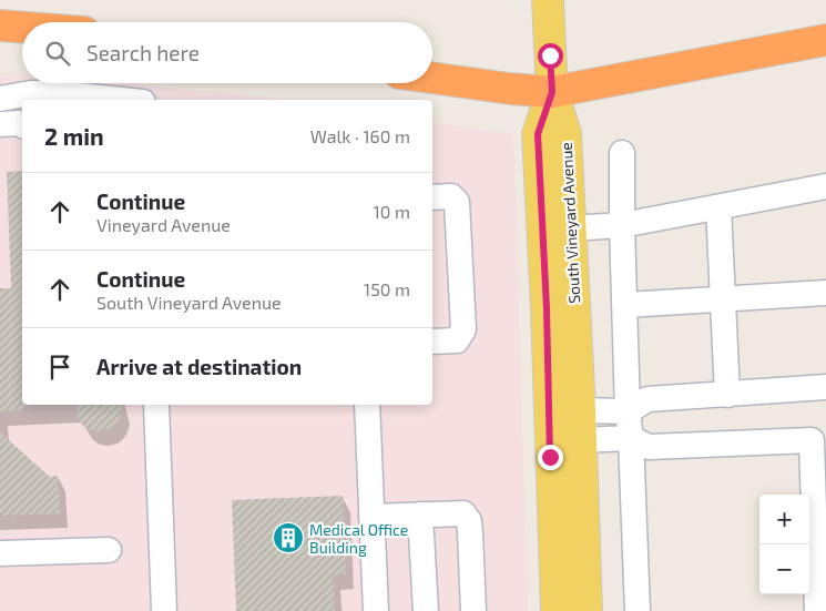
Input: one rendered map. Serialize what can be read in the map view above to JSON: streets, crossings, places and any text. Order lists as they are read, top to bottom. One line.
{"streets":{"main road":["South Vineyard Avenue"]},"places":{"building":["Medical Office Building"]},"page":{"search":"Search here","heading":["2 min","Walk · 160 m"],"list":[["Continue","Vineyard Avenue","10 m"],["Continue","South Vineyard Avenue","150 m"],"Arrive at destination"],"map_buttons":["+","−"]}}
